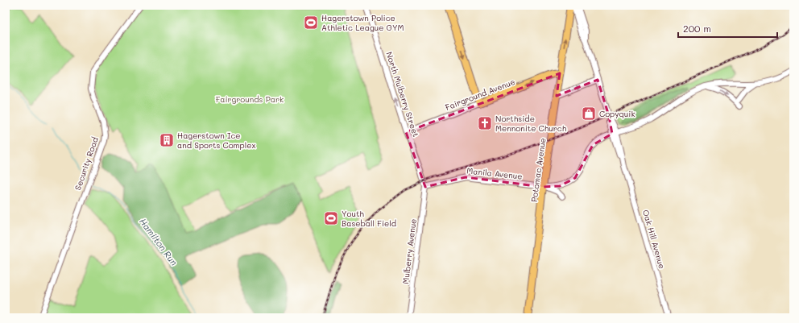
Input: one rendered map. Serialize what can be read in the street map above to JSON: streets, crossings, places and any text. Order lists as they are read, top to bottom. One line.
{"streets":{"main road":["Fairground Avenue","Potomac Avenue"],"street":["North Mulberry Street","Security Road","Manila Avenue","Oak Hill Avenue","Mulberry Avenue"]},"crossings":[["North Mulberry Street","Fairground Avenue"],["North Mulberry Street","Manila Avenue"],["North Mulberry Street","Mulberry Avenue"],["Fairground Avenue","Potomac Avenue"],["Potomac Avenue","Manila Avenue"],["Manila Avenue","Mulberry Avenue"]],"one_way":["North Mulberry Street","Fairground Avenue"],"water":["Hamilton Run"],"parks":["Fairgrounds Park"],"places":{"sports":["Hagerstown Police Athletic League GYM","Youth Baseball Field"],"shop":["Copyquik"],"church":["Northside Mennonite Church"],"building":["Hagerstown Ice and Sports Complex"]},"scale_bar":"200 m"}
